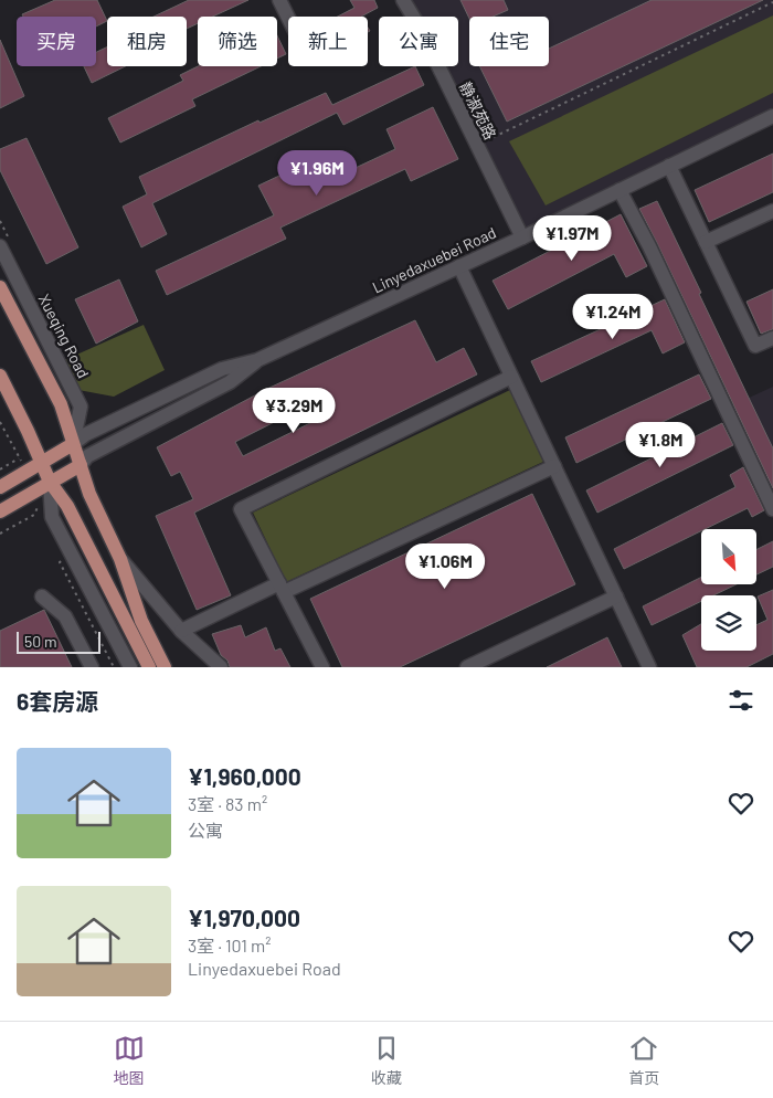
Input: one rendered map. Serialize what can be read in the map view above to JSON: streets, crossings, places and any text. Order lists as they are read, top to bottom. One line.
{"streets":{"street":["静淑苑路","Linyedaxuebei Road","Xueqing Road"]},"crossings":[["静淑苑路","Linyedaxuebei Road"],["Linyedaxuebei Road","Xueqing Road"]],"scale_bar":"50 m","north":"bottom right","page":{"chip":["买房","租房","筛选","新上","公寓","住宅"],"price":["¥1.96M","¥1.97M","¥1.24M","¥3.29M","¥1.8M","¥1.06M"],"scale":"50 m","heading":"6套房源","list":[{"name":"¥1,960,000","note":"3室 · 83 m² · 公寓"},{"name":"¥1,970,000","note":"3室 · 101 m² · Linyedaxuebei Road"}],"tabs":["地图","收藏","首页"]}}
